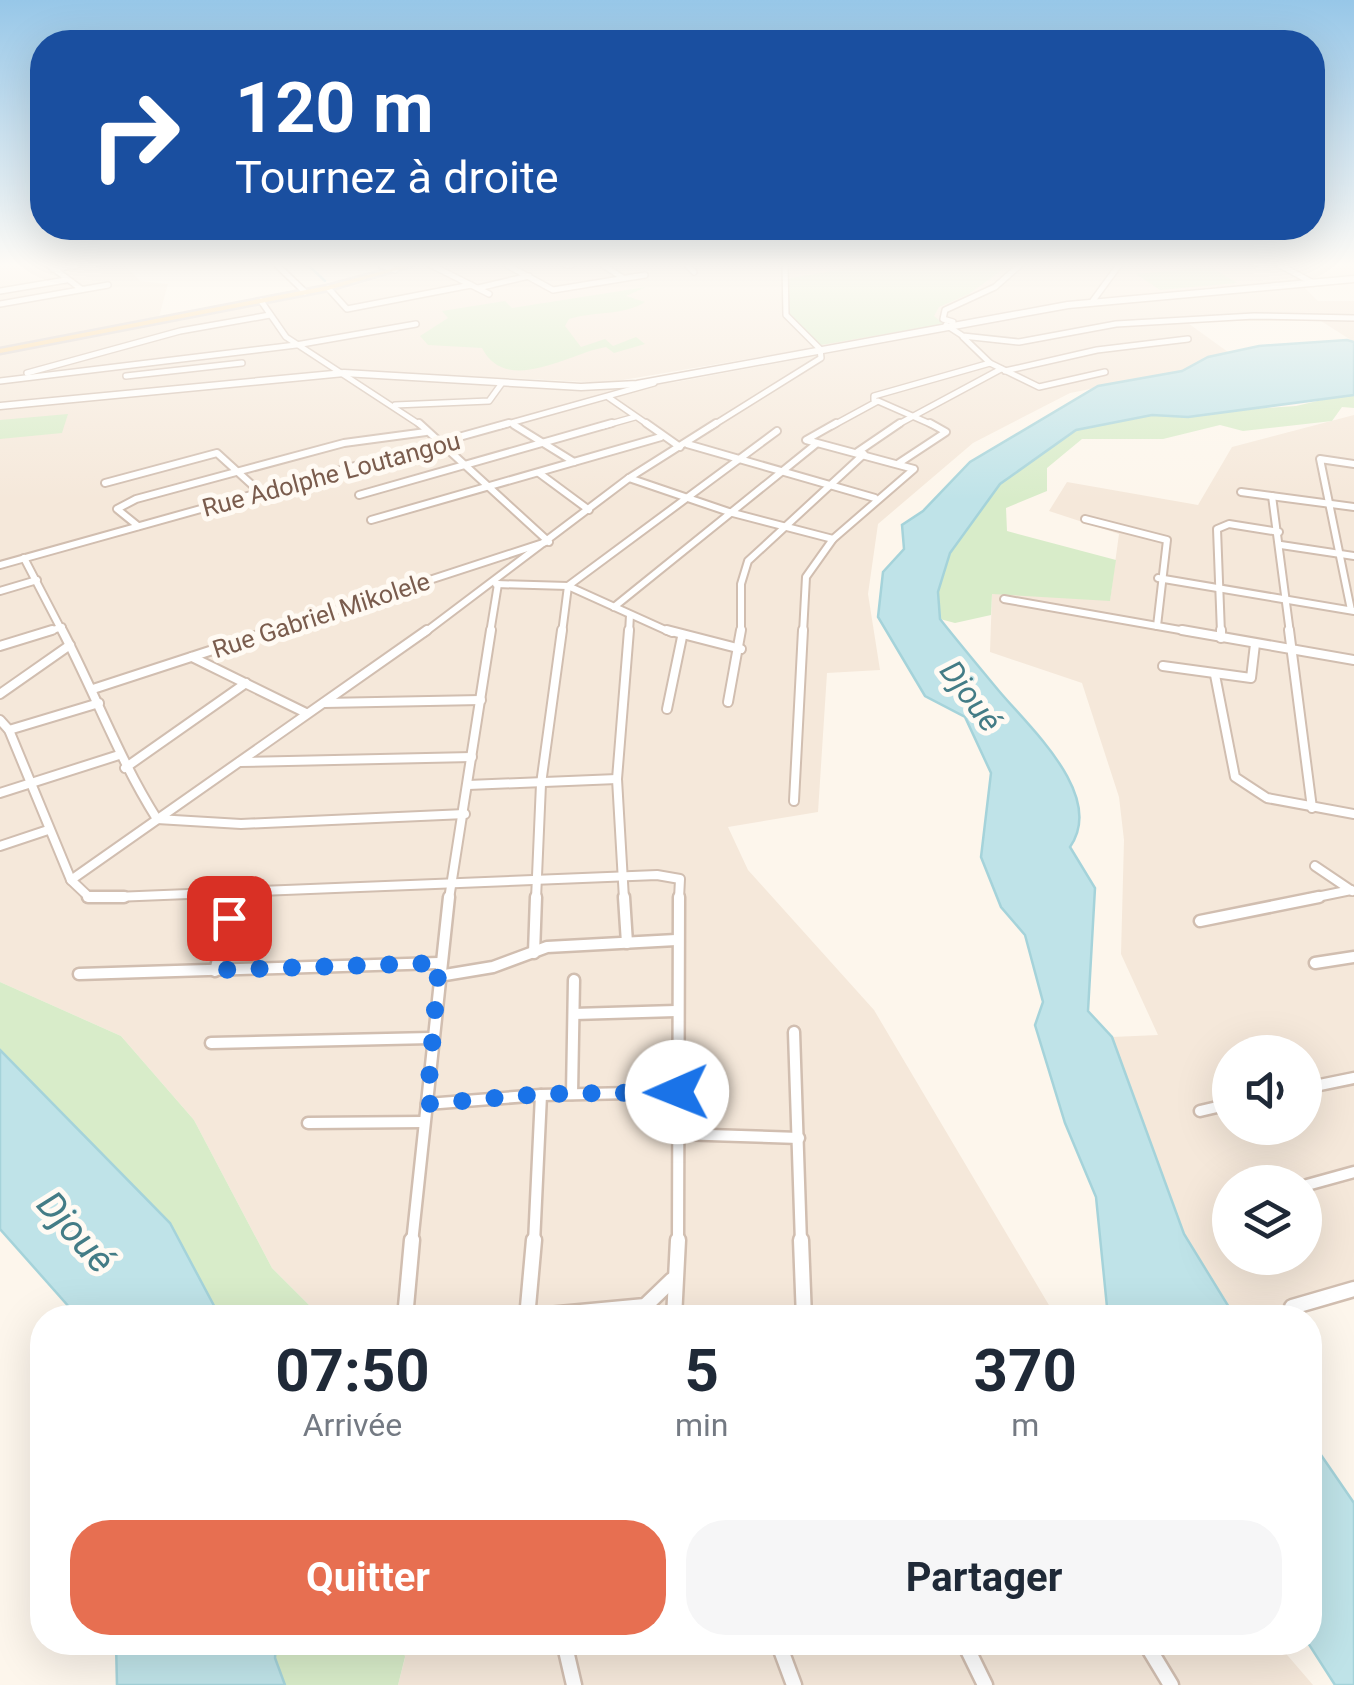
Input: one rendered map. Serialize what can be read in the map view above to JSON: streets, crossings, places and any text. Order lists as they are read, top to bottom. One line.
{"streets":{"street":["Rue Adolphe Loutangou","Rue Gabriel Mikolele"]},"water":["Djoué"],"page":{"turn":["120 m","Tournez à droite"],"eta":["07:50","Arrivée","5","min","370","m"],"buttons":["Quitter","Partager"]}}
